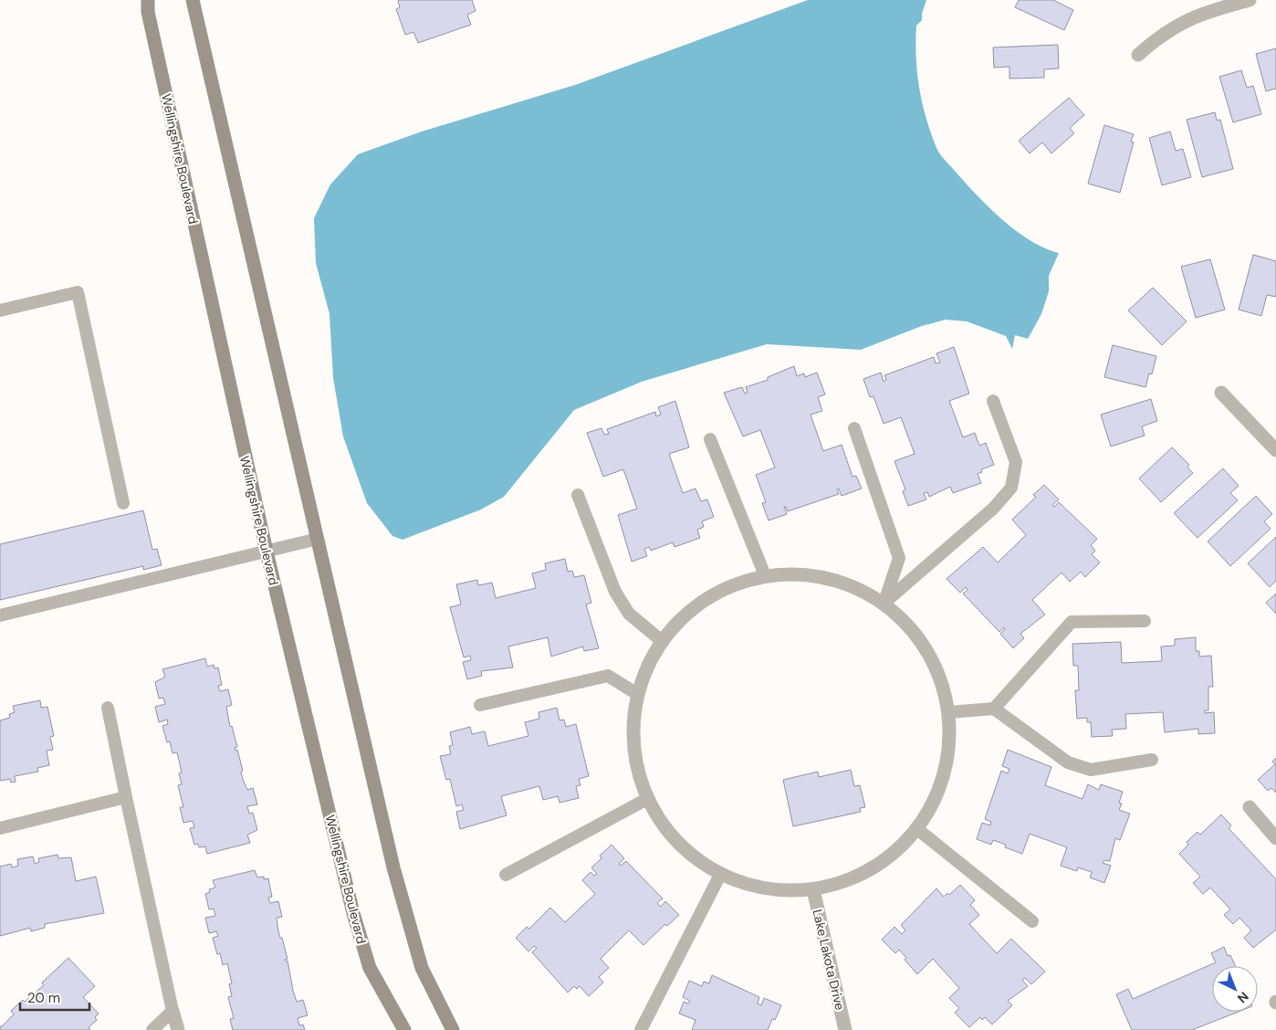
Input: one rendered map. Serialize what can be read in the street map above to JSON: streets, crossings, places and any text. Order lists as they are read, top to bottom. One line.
{"streets":{"street":["Wellingshire Boulevard","Lake Lakota Drive"]},"scale_bar":"20 m","north":"bottom right"}
